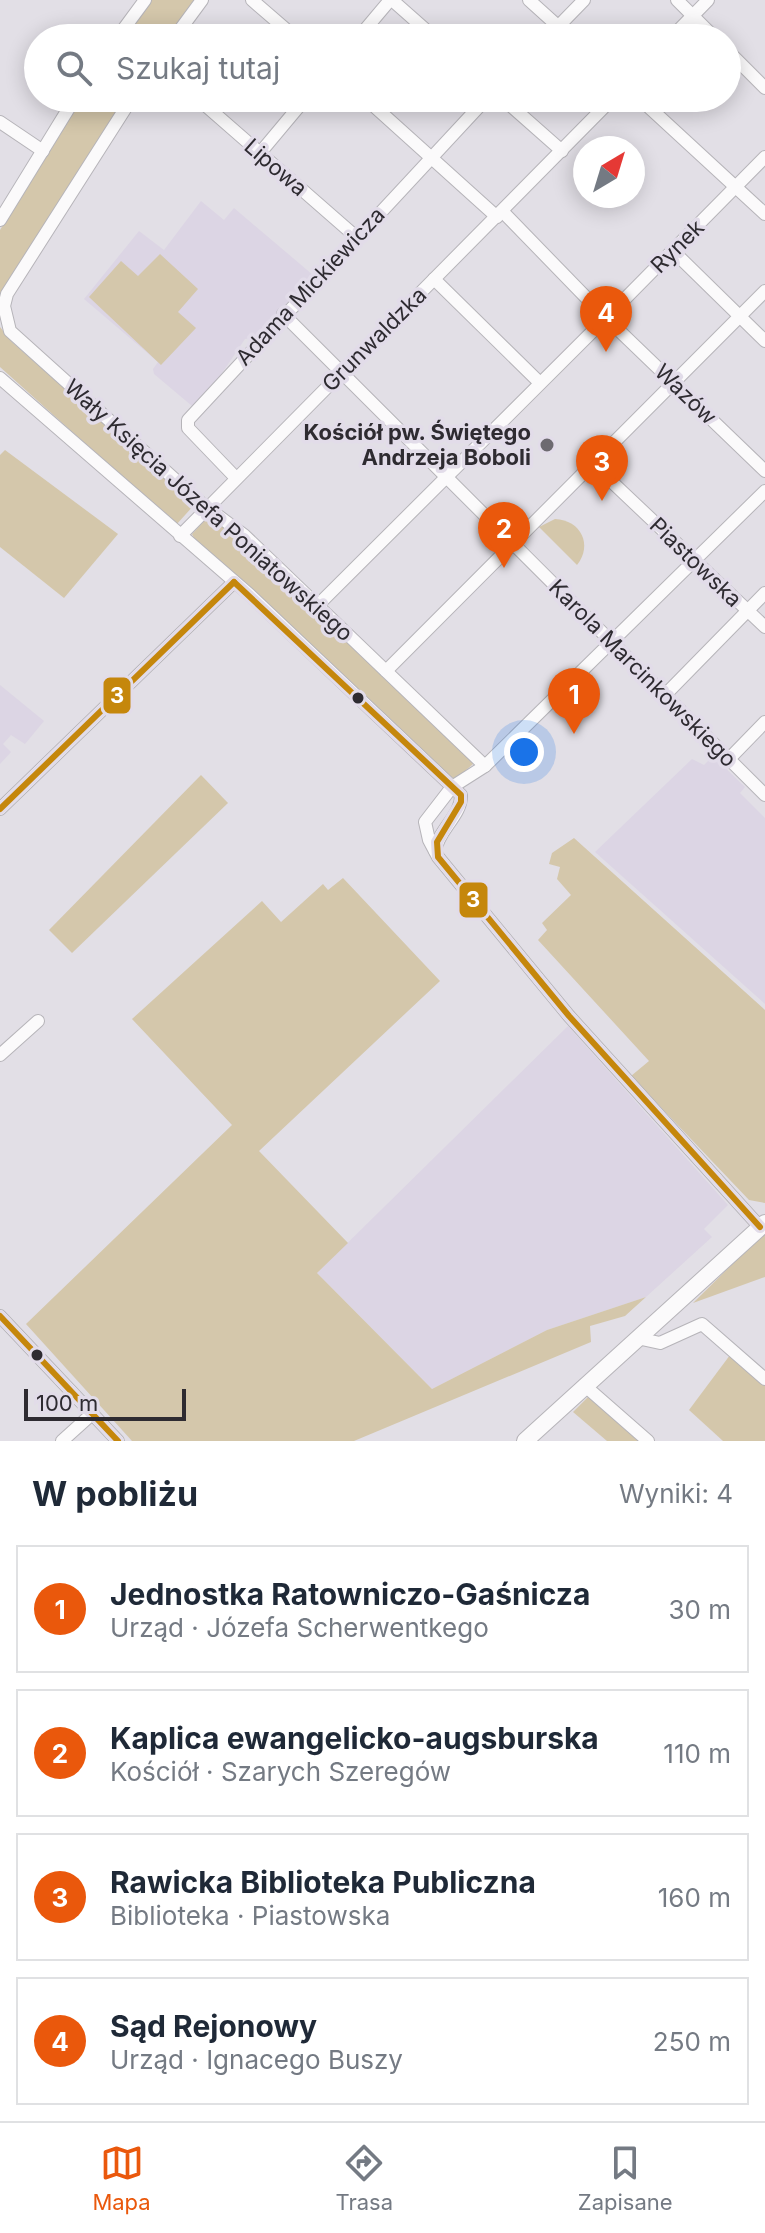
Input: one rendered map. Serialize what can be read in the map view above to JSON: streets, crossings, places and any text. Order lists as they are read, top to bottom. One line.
{"streets":{"street":["Lipowa","Rynek","Adama Mickiewicza","Grunwaldzka","Wazów","Wały Księcia Józefa Poniatowskiego","Piastowska","Karola Marcinkowskiego"]},"crossings":[["Lipowa","Adama Mickiewicza"],["Rynek","Wazów"],["Rynek","Wały Księcia Józefa Poniatowskiego"],["Rynek","Karola Marcinkowskiego"],["Adama Mickiewicza","Grunwaldzka"],["Adama Mickiewicza","Karola Marcinkowskiego"],["Grunwaldzka","Wały Księcia Józefa Poniatowskiego"],["Grunwaldzka","Karola Marcinkowskiego"]],"places":["Kościół pw. Świętego Andrzeja Boboli"],"lines":["transit line 3"],"scale_bar":"100 m","north":"top right","page":{"search":"Szukaj tutaj","pins":["4","3","2","1"],"scale":"100 m","heading":["W pobliżu","Wyniki: 4"],"list":[{"mark":"1","name":"Jednostka Ratowniczo-Gaśnicza","note":"Urząd · Józefa Scherwentkego","value":"30 m"},{"mark":"2","name":"Kaplica ewangelicko-augsburska","note":"Kościół · Szarych Szeregów","value":"110 m"},{"mark":"3","name":"Rawicka Biblioteka Publiczna","note":"Biblioteka · Piastowska","value":"160 m"},{"mark":"4","name":"Sąd Rejonowy","note":"Urząd · Ignacego Buszy","value":"250 m"}],"nav":["Mapa","Trasa","Zapisane"]}}
